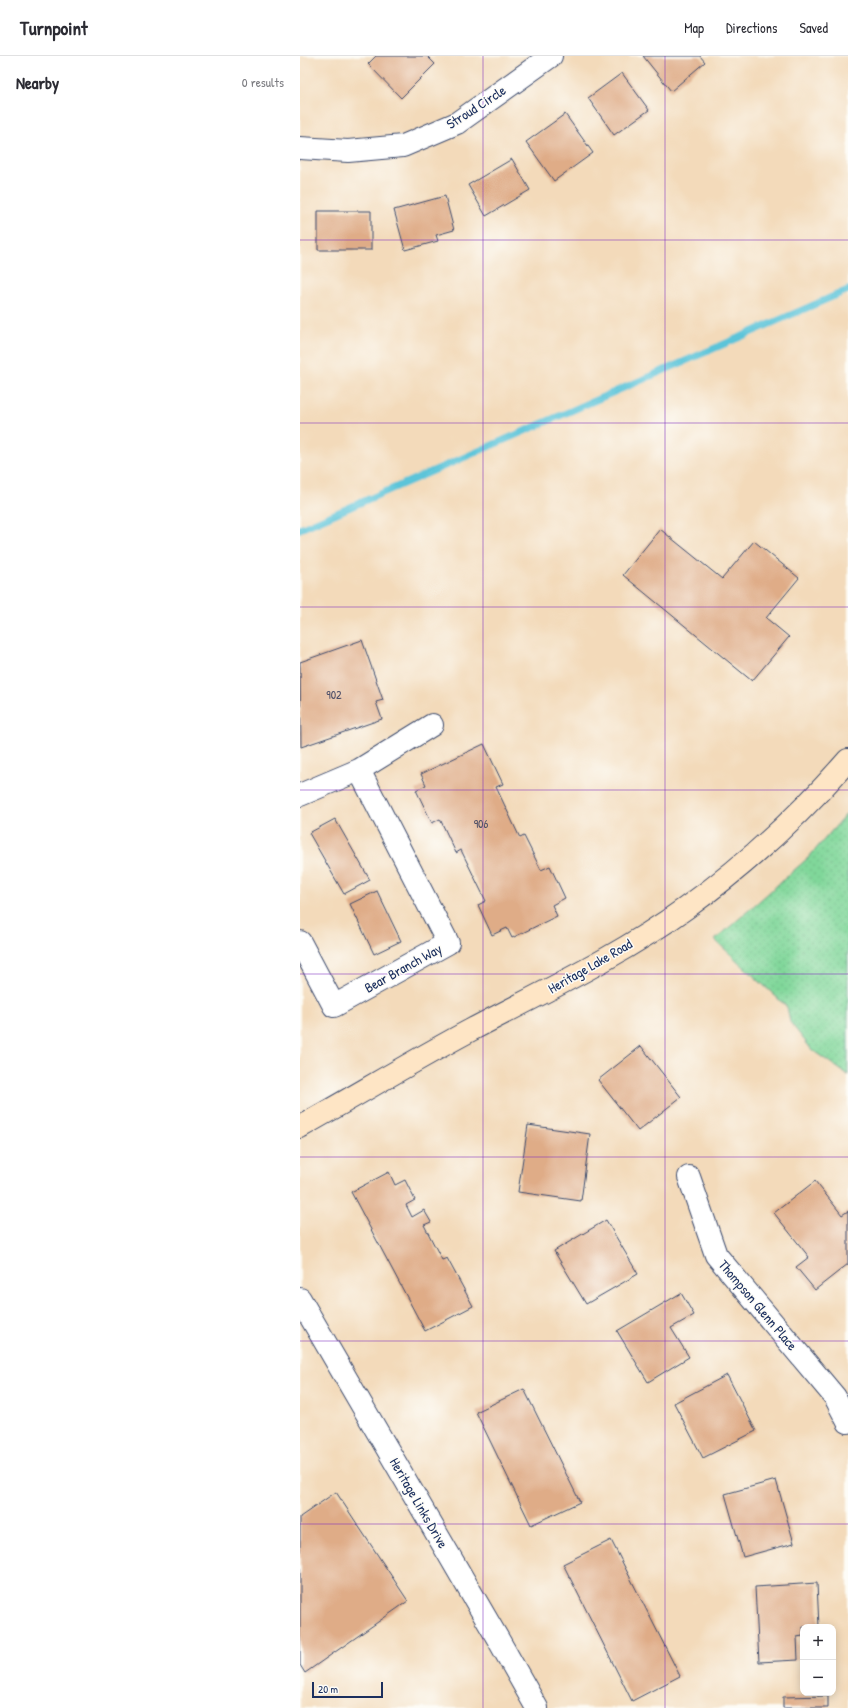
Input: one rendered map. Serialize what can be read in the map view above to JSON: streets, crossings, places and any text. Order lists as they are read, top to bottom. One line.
{"streets":{"main road":["Heritage Lake Road"],"street":["Stroud Circle","Bear Branch Way","Thompson Glenn Place","Heritage Links Drive"]},"house_numbers":["902","906"],"scale_bar":"20 m","page":{"header":"Turnpoint","nav":["Map","Directions","Saved"],"heading":["Nearby","0 results"],"map_buttons":["+","−"],"scale":"20 m"}}
